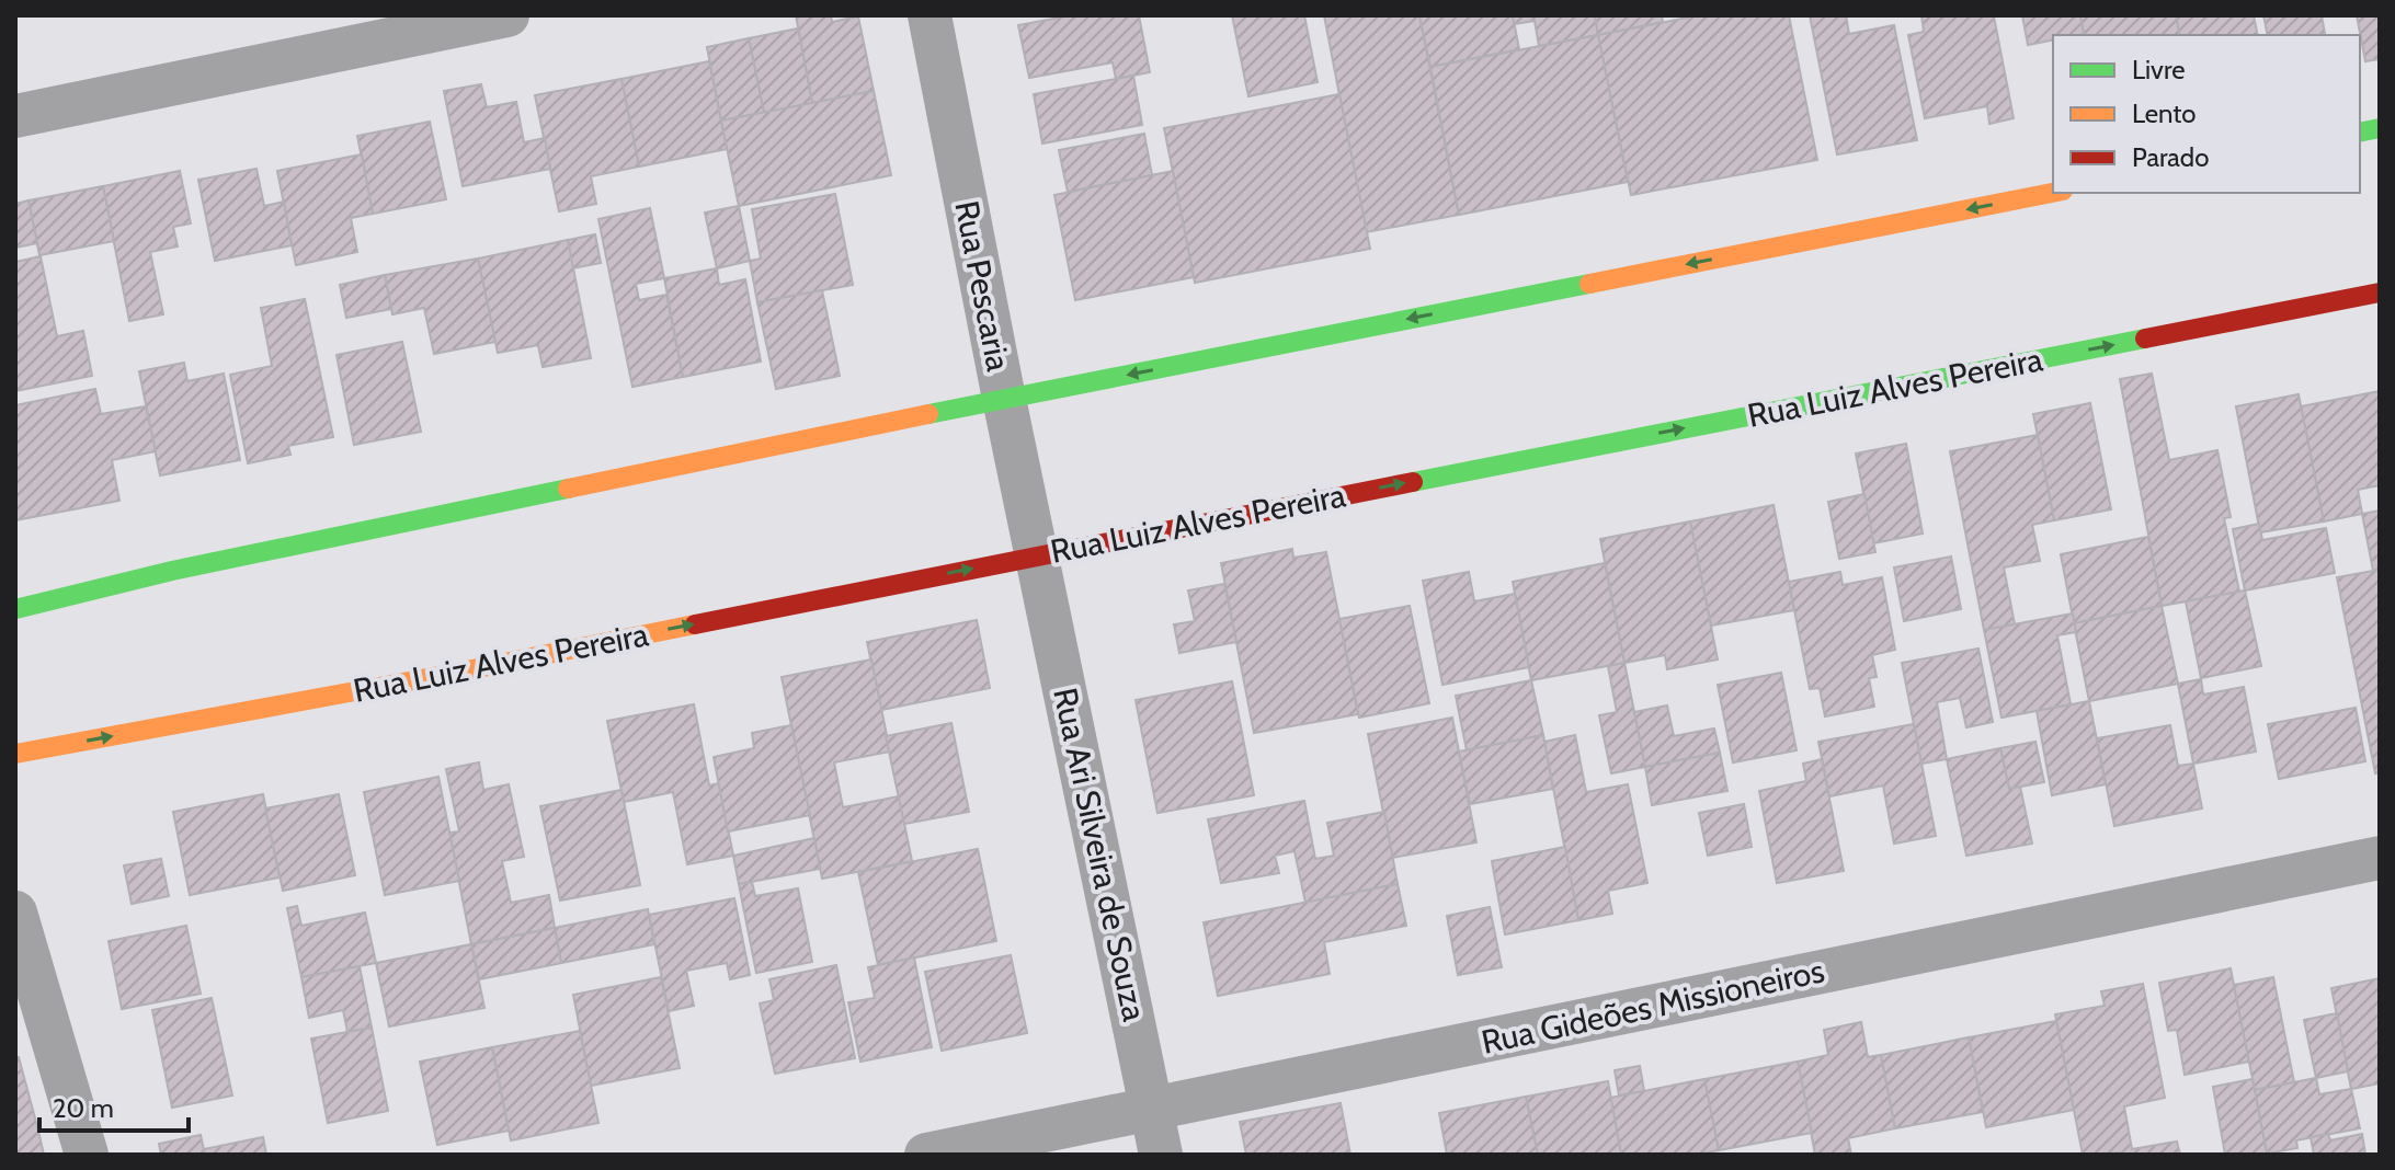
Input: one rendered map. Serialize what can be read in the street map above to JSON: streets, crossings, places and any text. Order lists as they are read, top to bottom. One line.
{"streets":{"street":["Rua Pescaria","Rua Luiz Alves Pereira","Rua Ari Silveira de Souza","Rua Gideões Missioneiros"]},"crossings":[["Rua Pescaria","Rua Luiz Alves Pereira"],["Rua Pescaria","Rua Ari Silveira de Souza"],["Rua Luiz Alves Pereira","Rua Ari Silveira de Souza"],["Rua Ari Silveira de Souza","Rua Gideões Missioneiros"]],"legend":["Livre","Lento","Parado"],"scale_bar":"20 m"}
